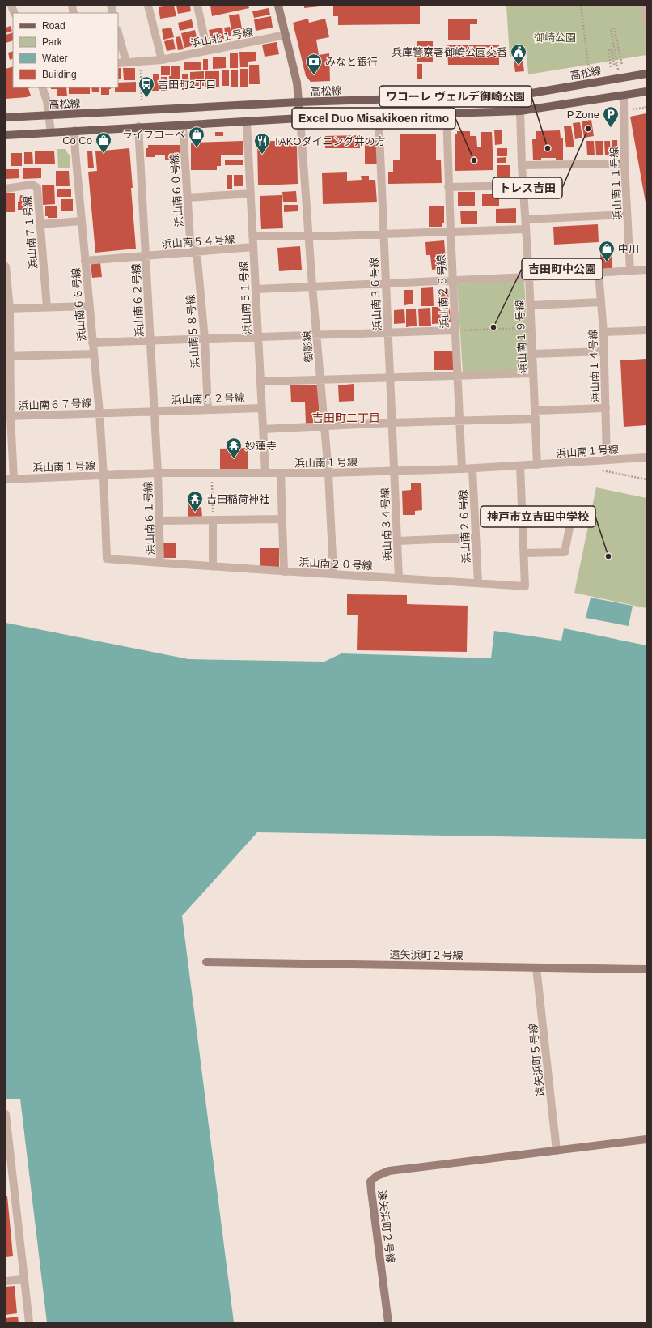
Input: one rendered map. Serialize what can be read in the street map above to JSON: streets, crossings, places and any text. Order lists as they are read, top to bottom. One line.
{"streets":{"main road":["高松線"],"street":["浜山北１号線","浜山南１１号線","浜山南６０号線","浜山南７１号線","浜山南５４号線","浜山南２８号線","浜山南３６号線","浜山南５１号線","浜山南６２号線","浜山南６６号線","浜山南５８号線","浜山南１９号線","御影線","浜山南１４号線","浜山南５２号線","浜山南６７号線","浜山南１号線","浜山南６１号線","浜山南３４号線","浜山南２６号線","浜山南２０号線","遠矢浜町２号線","遠矢浜町５号線"]},"crossings":[["浜山南６０号線","浜山南５４号線"],["浜山南６０号線","浜山南５８号線"],["浜山南５４号線","浜山南５１号線"],["浜山南５４号線","浜山南６２号線"],["浜山南５４号線","浜山南６６号線"],["浜山南５４号線","浜山南５８号線"],["浜山南２８号線","浜山南１号線"],["浜山南３６号線","浜山南１号線"],["浜山南３６号線","浜山南３４号線"],["浜山南５１号線","浜山南５２号線"],["浜山南５１号線","浜山南１号線"],["浜山南６２号線","浜山南５２号線"],["浜山南６２号線","浜山南１号線"],["浜山南６２号線","浜山南６１号線"],["浜山南６６号線","浜山南５２号線"],["浜山南６６号線","浜山南６７号線"],["浜山南６６号線","浜山南１号線"],["浜山南６６号線","浜山南２０号線"],["浜山南５８号線","浜山南５２号線"],["浜山南１９号線","浜山南１号線"],["御影線","浜山南１号線"],["御影線","浜山南２０号線"],["浜山南１４号線","浜山南１号線"],["浜山南５２号線","浜山南６７号線"],["浜山南１号線","浜山南６１号線"],["浜山南１号線","浜山南３４号線"],["浜山南１号線","浜山南２６号線"],["浜山南１号線","浜山南２０号線"],["浜山南６１号線","浜山南２０号線"],["浜山南３４号線","浜山南２０号線"],["浜山南２６号線","浜山南２０号線"],["遠矢浜町２号線","遠矢浜町５号線"]],"districts":["吉田町二丁目"],"parks":["御崎公園"],"places":{"public building":["兵庫警察署御崎公園交番"],"bank":["みなと銀行"],"bus stop":["吉田町2丁目"],"parking":["P.Zone"],"other":["トレス吉田","ワコーレ ヴェルデ御崎公園","Excel Duo Misakikoen ritmo","吉田町中公園","神戸市立吉田中学校"],"shop":["ライフコーベ","Co Co","中川"],"restaurant":["TAKOダイニング井の方"],"temple":["妙蓮寺","吉田稲荷神社"]},"legend":["Road","Park","Water","Building"]}
